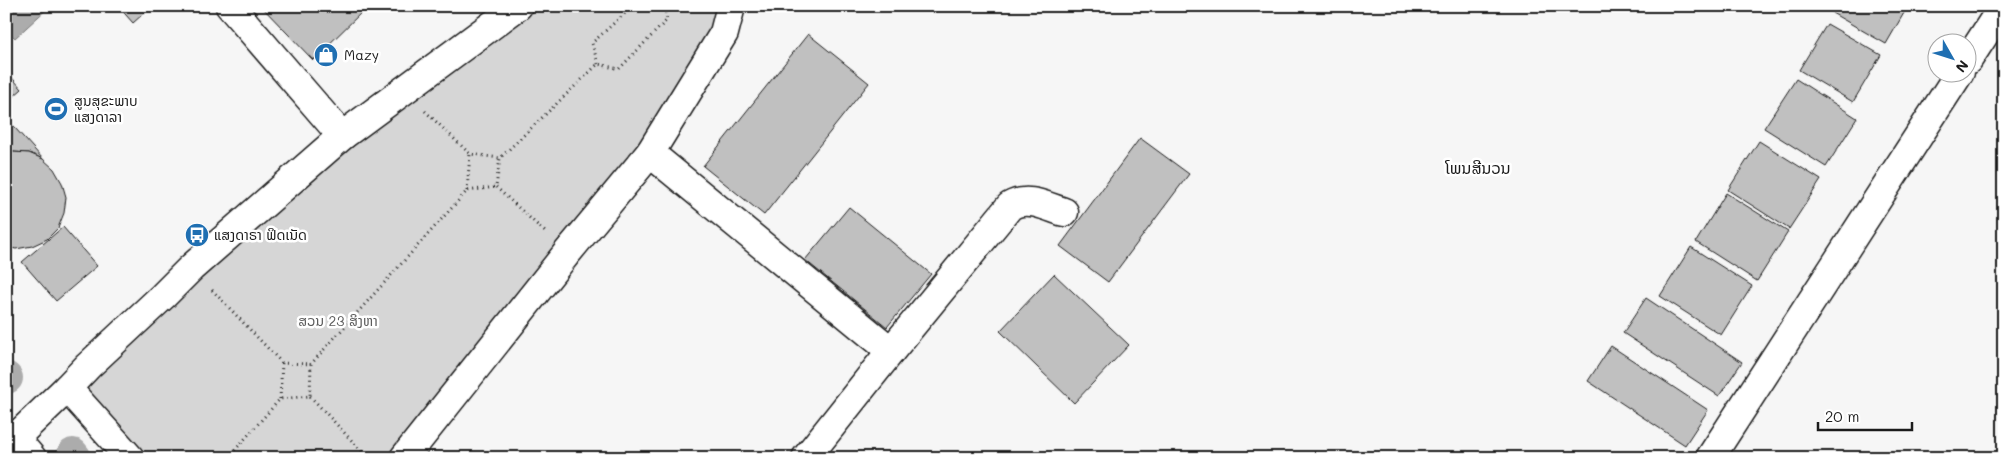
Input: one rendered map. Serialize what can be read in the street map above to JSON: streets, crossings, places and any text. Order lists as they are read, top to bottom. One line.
{"districts":["ໂພນສີນວນ"],"parks":["ສວນ 23 ສິງຫາ"],"places":{"shop":["Mazy"],"sports":["ສູນສຸຂະພາບ ແສງດາລາ"],"bus stop":["ແສງດາຣາ ຟິດເນັດ"]},"scale_bar":"20 m","north":"bottom right"}
